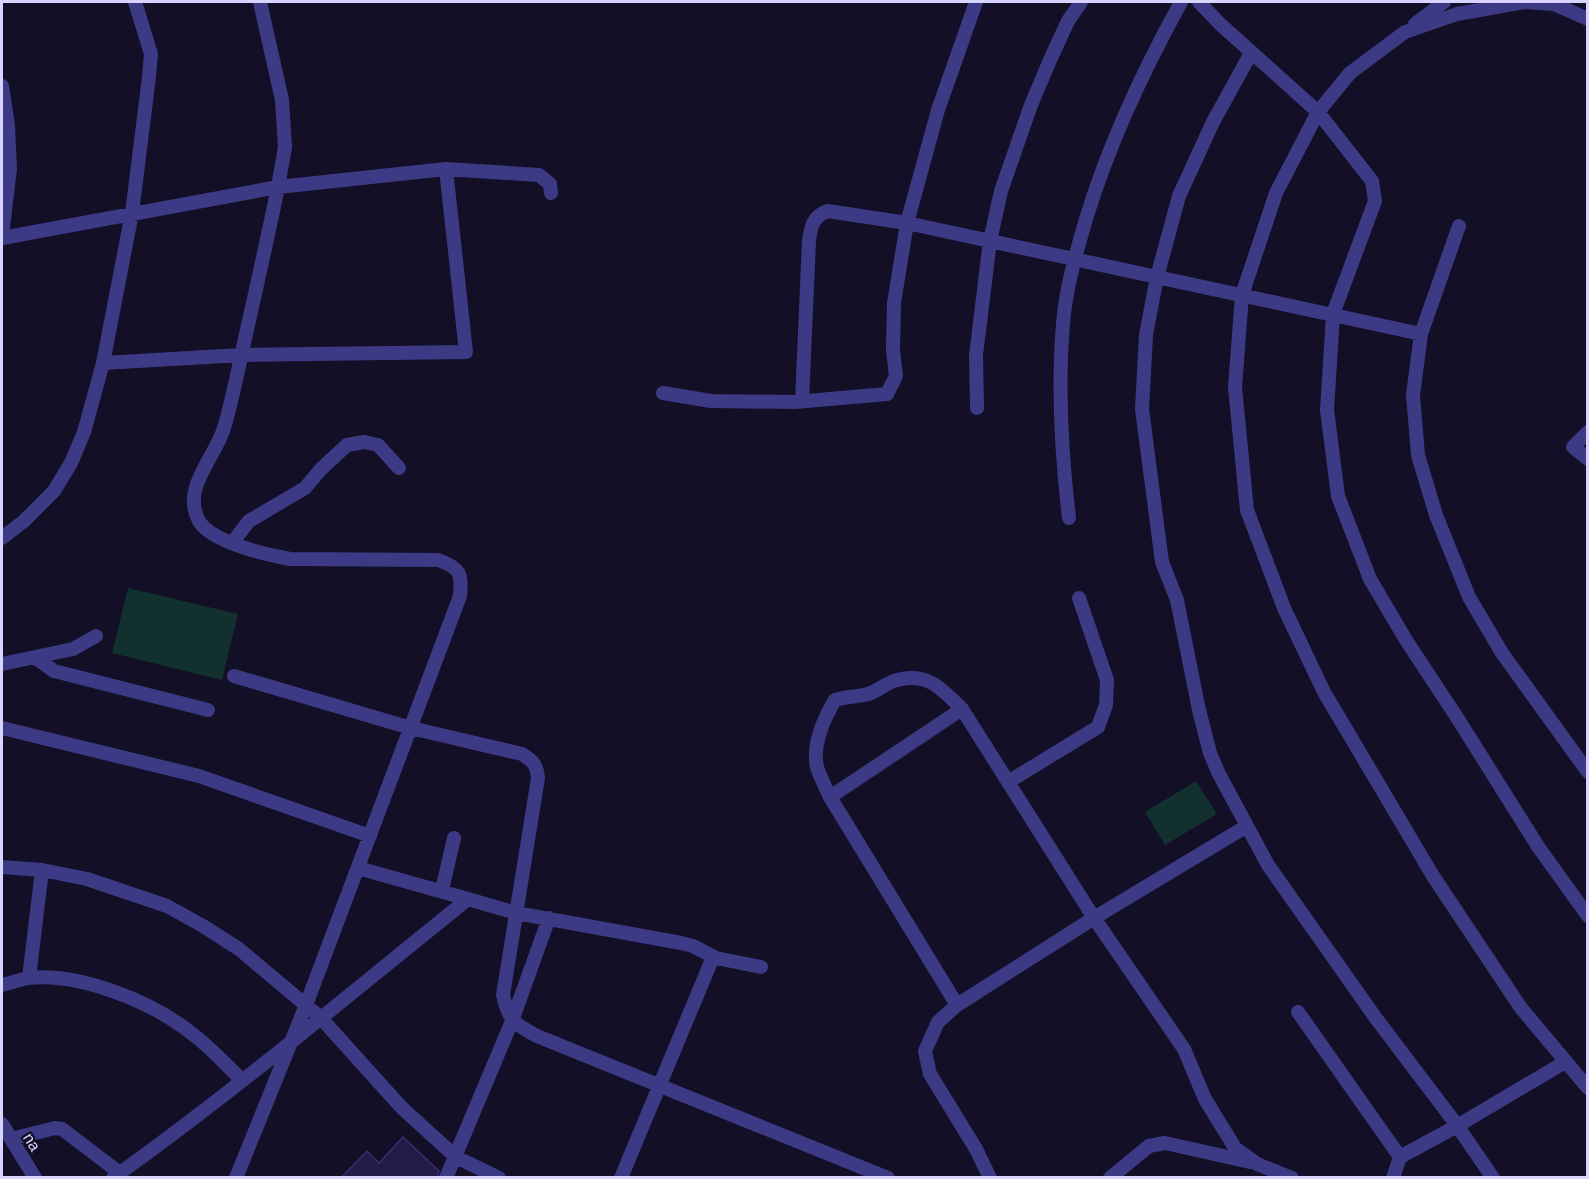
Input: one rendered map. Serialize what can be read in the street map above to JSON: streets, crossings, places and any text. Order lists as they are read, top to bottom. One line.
{"streets":{"street":["na"]}}
